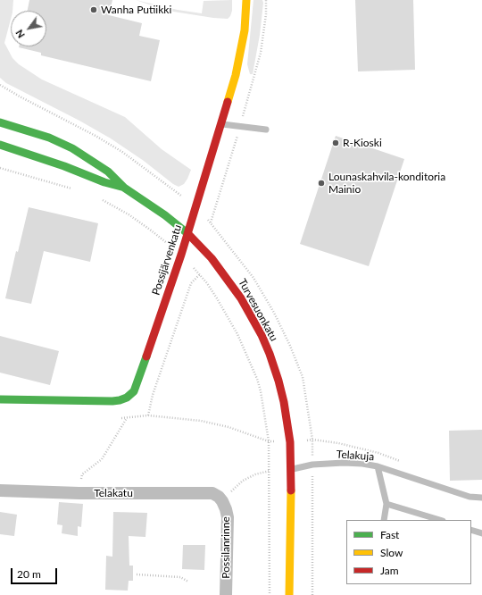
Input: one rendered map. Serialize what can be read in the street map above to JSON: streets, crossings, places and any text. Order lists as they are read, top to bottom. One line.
{"streets":{"main road":["Possijärvenkatu","Turvesuonkatu"],"street":["Telakatu","Possilanrinne"],"lane":["Telakuja"]},"crossings":[["Possijärvenkatu","Turvesuonkatu"],["Turvesuonkatu","Telakuja"],["Telakatu","Possilanrinne"]],"places":["Wanha Putiikki","R-Kioski","Lounaskahvila-konditoria Mainio"],"legend":["Fast","Slow","Jam"],"scale_bar":"20 m","north":"bottom left"}
